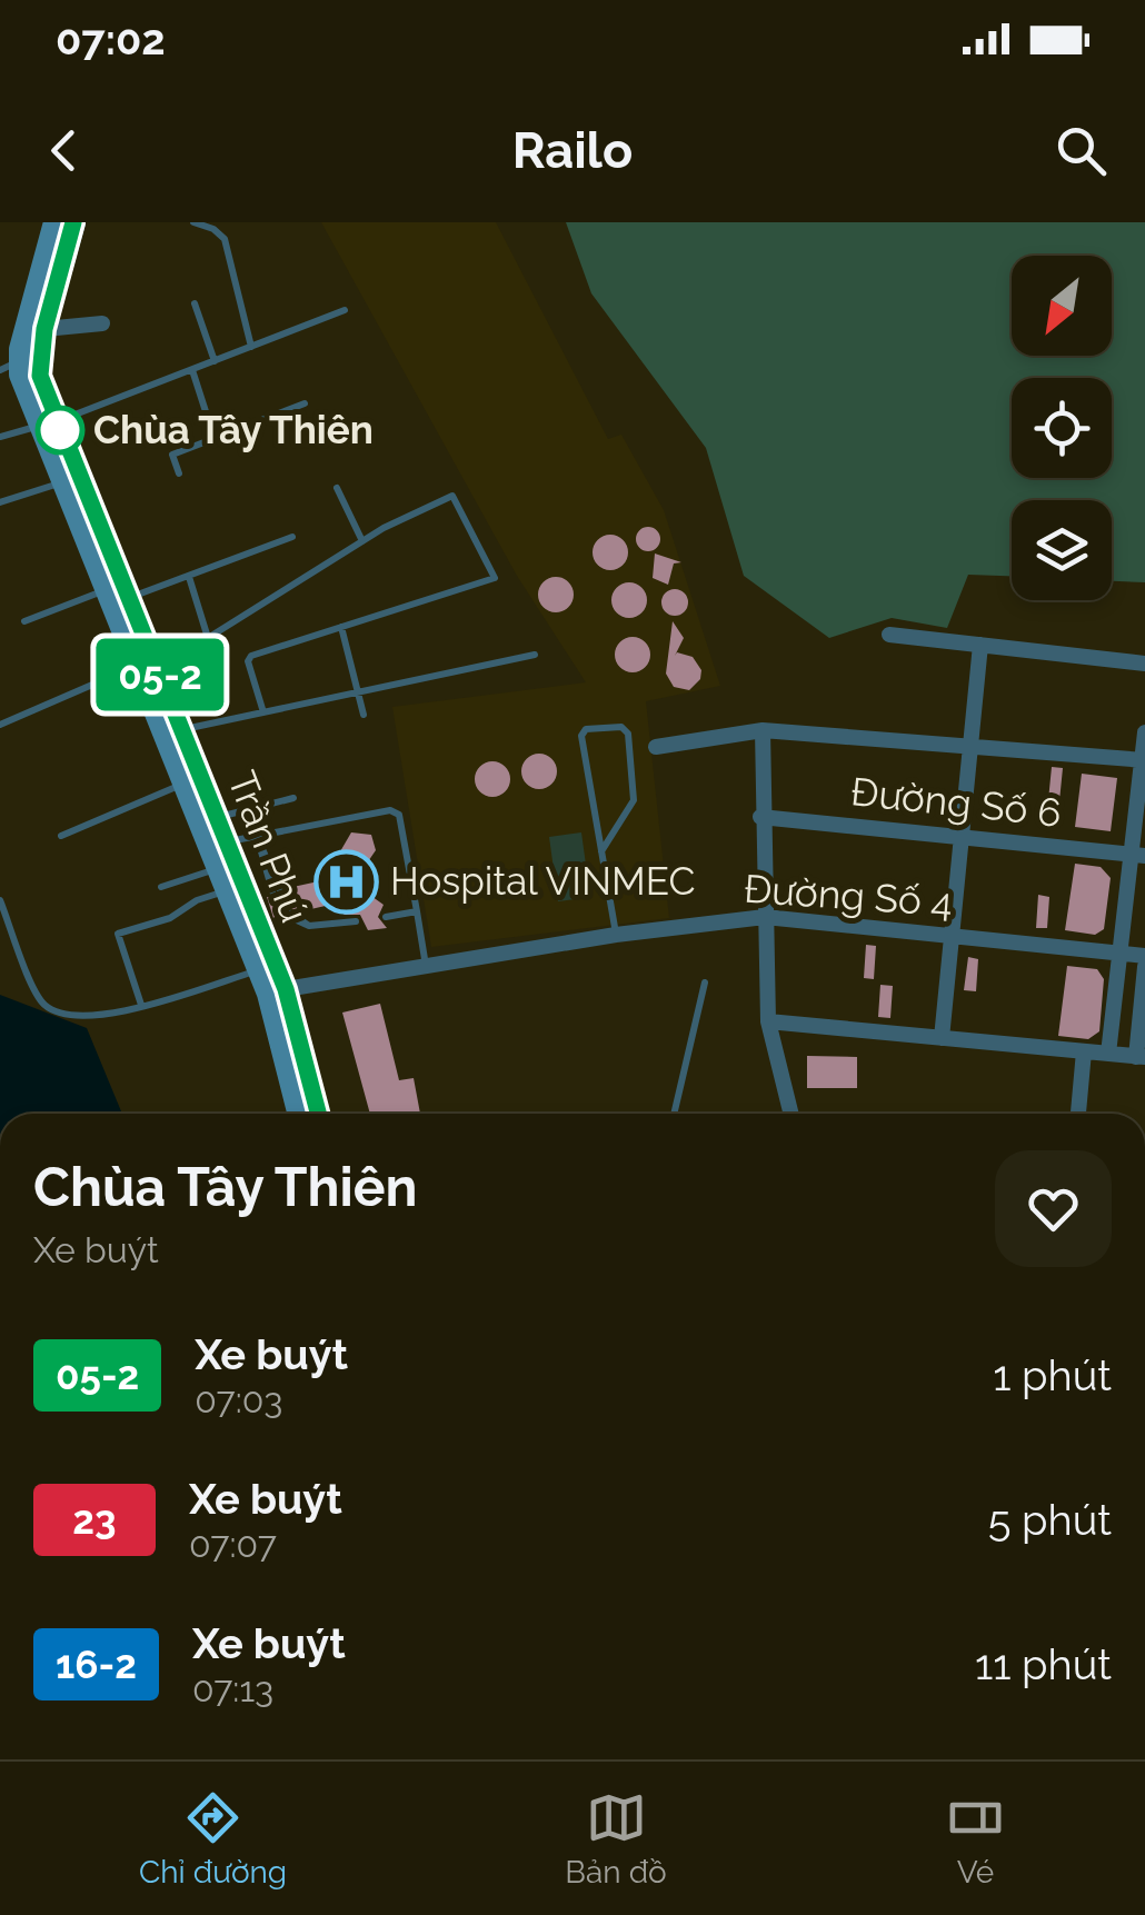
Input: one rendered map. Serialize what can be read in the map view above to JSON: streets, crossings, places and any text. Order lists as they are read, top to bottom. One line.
{"streets":{"main road":["Trần Phú"],"street":["Đường Số 6","Đường Số 4"]},"crossings":[["Trần Phú","Đường Số 4"]],"places":{"other":["Chùa Tây Thiên"],"hospital":["Hospital VINMEC"]},"lines":["bus line 05-2"],"north":"bottom left","page":{"status":"07:02","header":"Railo","on_map":"05-2","heading":["Chùa Tây Thiên","Xe buýt"],"list":[{"mark":"05-2","name":"Xe buýt","note":"07:03","value":"1 phút"},{"mark":"23","name":"Xe buýt","note":"07:07","value":"5 phút"},{"mark":"16-2","name":"Xe buýt","note":"07:13","value":"11 phút"}],"tabs":["Chỉ đường","Bản đồ","Vé"]}}
